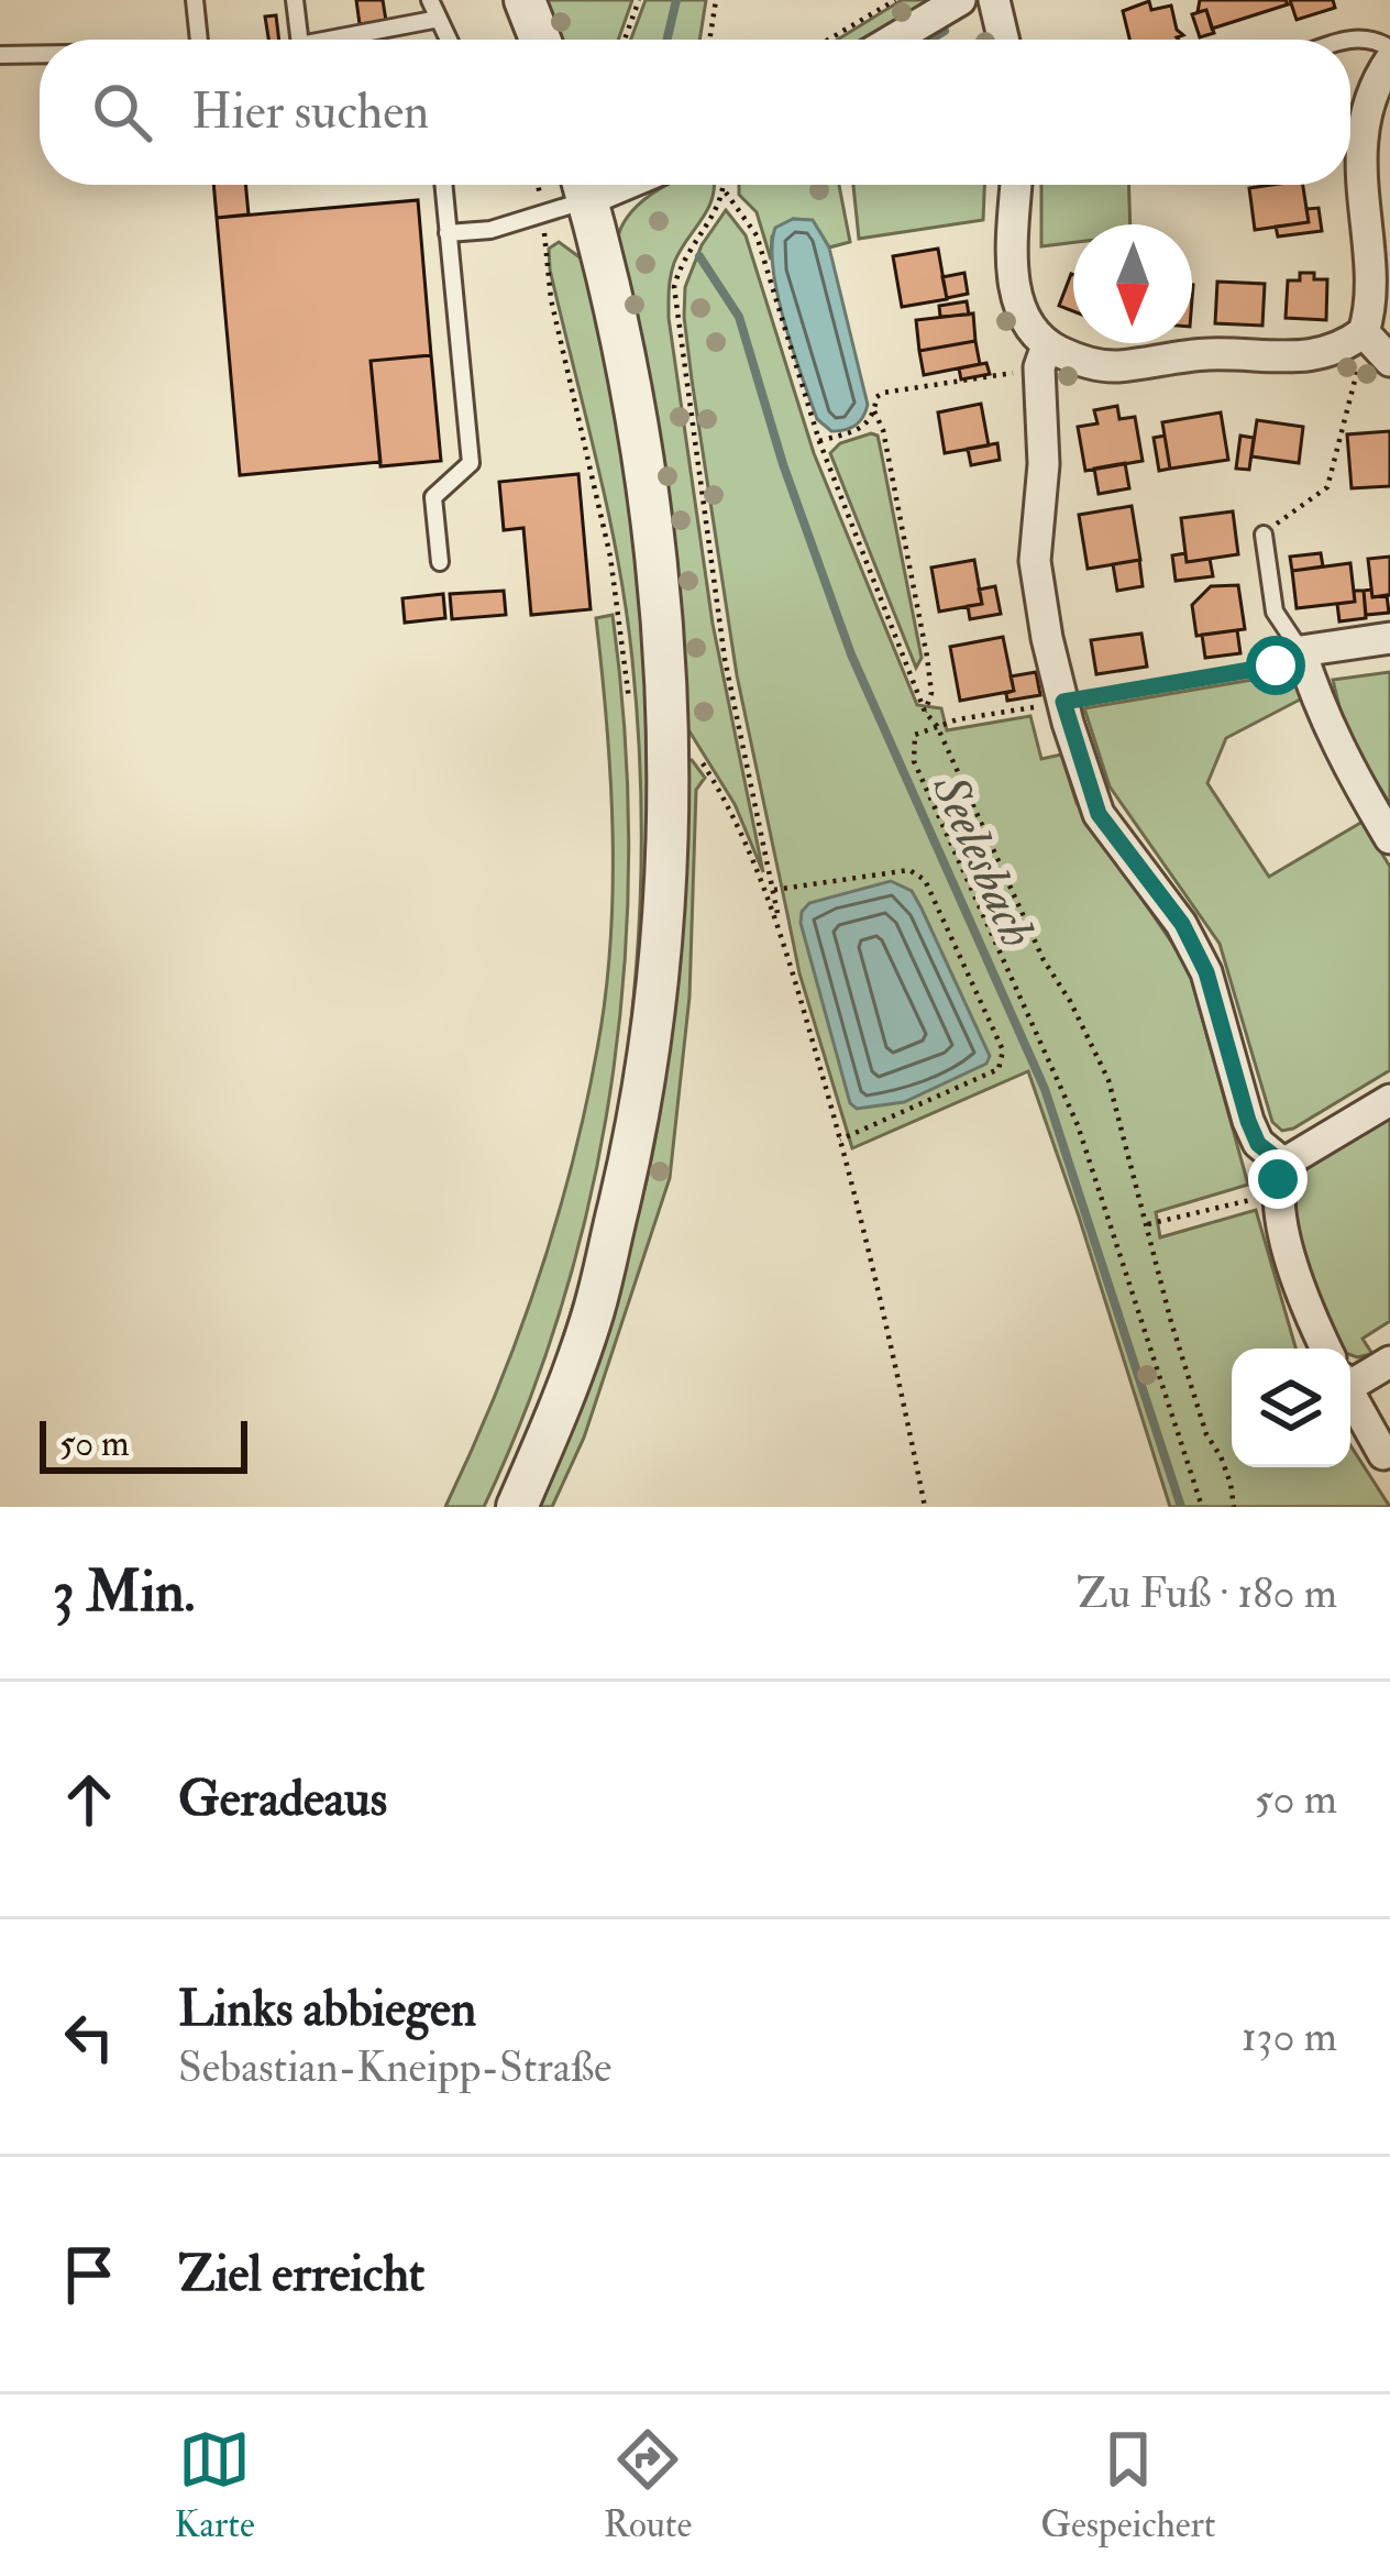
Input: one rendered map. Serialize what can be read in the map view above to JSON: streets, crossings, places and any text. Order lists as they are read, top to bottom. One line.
{"water":["Seelesbach"],"scale_bar":"50 m","north":"bottom","page":{"search":"Hier suchen","scale":"50 m","heading":["3 Min.","Zu Fuß · 180 m"],"list":[["Geradeaus","50 m"],["Links abbiegen","Sebastian-Kneipp-Straße","130 m"],"Ziel erreicht"],"nav":["Karte","Route","Gespeichert"]}}
